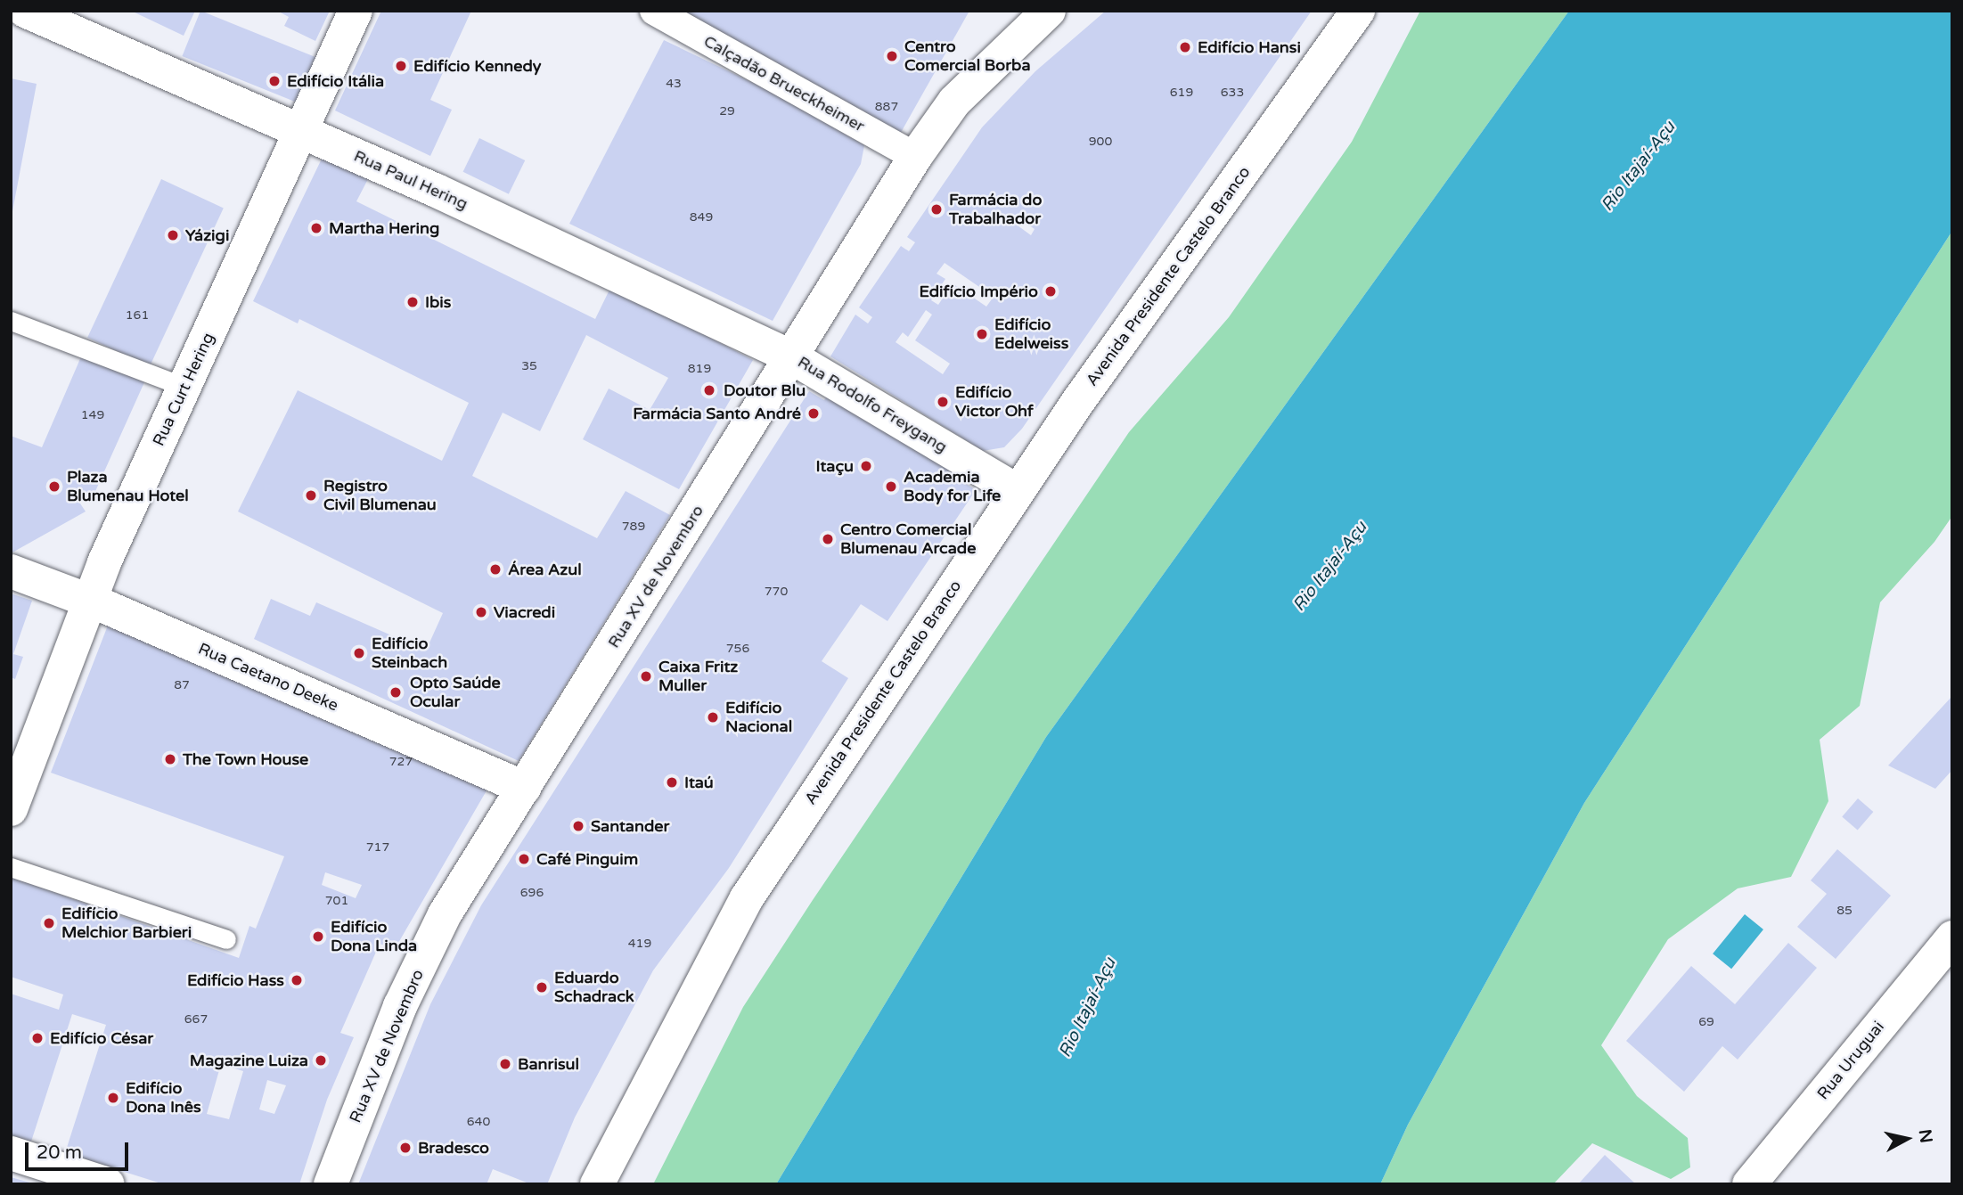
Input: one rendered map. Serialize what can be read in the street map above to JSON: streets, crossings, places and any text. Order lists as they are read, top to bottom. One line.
{"streets":{"street":["Calçadão Brueckheimer","Rua Paul Hering","Avenida Presidente Castelo Branco","Rua Curt Hering","Rua Rodolfo Freygang","Rua XV de Novembro","Rua Caetano Deeke","Rua Uruguai"]},"crossings":[["Calçadão Brueckheimer","Rua XV de Novembro"],["Rua Paul Hering","Rua Curt Hering"],["Rua Paul Hering","Rua Rodolfo Freygang"],["Rua Paul Hering","Rua XV de Novembro"],["Avenida Presidente Castelo Branco","Rua Rodolfo Freygang"],["Rua Curt Hering","Rua Caetano Deeke"],["Rua Rodolfo Freygang","Rua XV de Novembro"],["Rua XV de Novembro","Rua Caetano Deeke"]],"water":["Rio Itajaí-Açu"],"places":["Edifício Hansi","Centro Comercial Borba","Edifício Kennedy","Edifício Itália","Farmácia do Trabalhador","Martha Hering","Yázigi","Edifício Império","Ibis","Edifício Edelweiss","Doutor Blu","Edifício Victor Ohf","Farmácia Santo André","Itaçu","Plaza Blumenau Hotel","Academia Body for Life","Registro Civil Blumenau","Centro Comercial Blumenau Arcade","Área Azul","Viacredi","Edifício Steinbach","Caixa Fritz Muller","Opto Saúde Ocular","Edifício Nacional","The Town House","Itaú","Santander","Café Pinguim","Edifício Melchior Barbieri","Edifício Dona Linda","Edifício Hass","Eduardo Schadrack","Edifício César","Magazine Luiza","Banrisul","Edifício Dona Inês","Bradesco"],"house_numbers":["43","619","633","887","29","900","849","161","35","819","149","789","770","756","87","727","717","696","701","85","419","667","69","640"],"scale_bar":"20 m","north":"right"}
